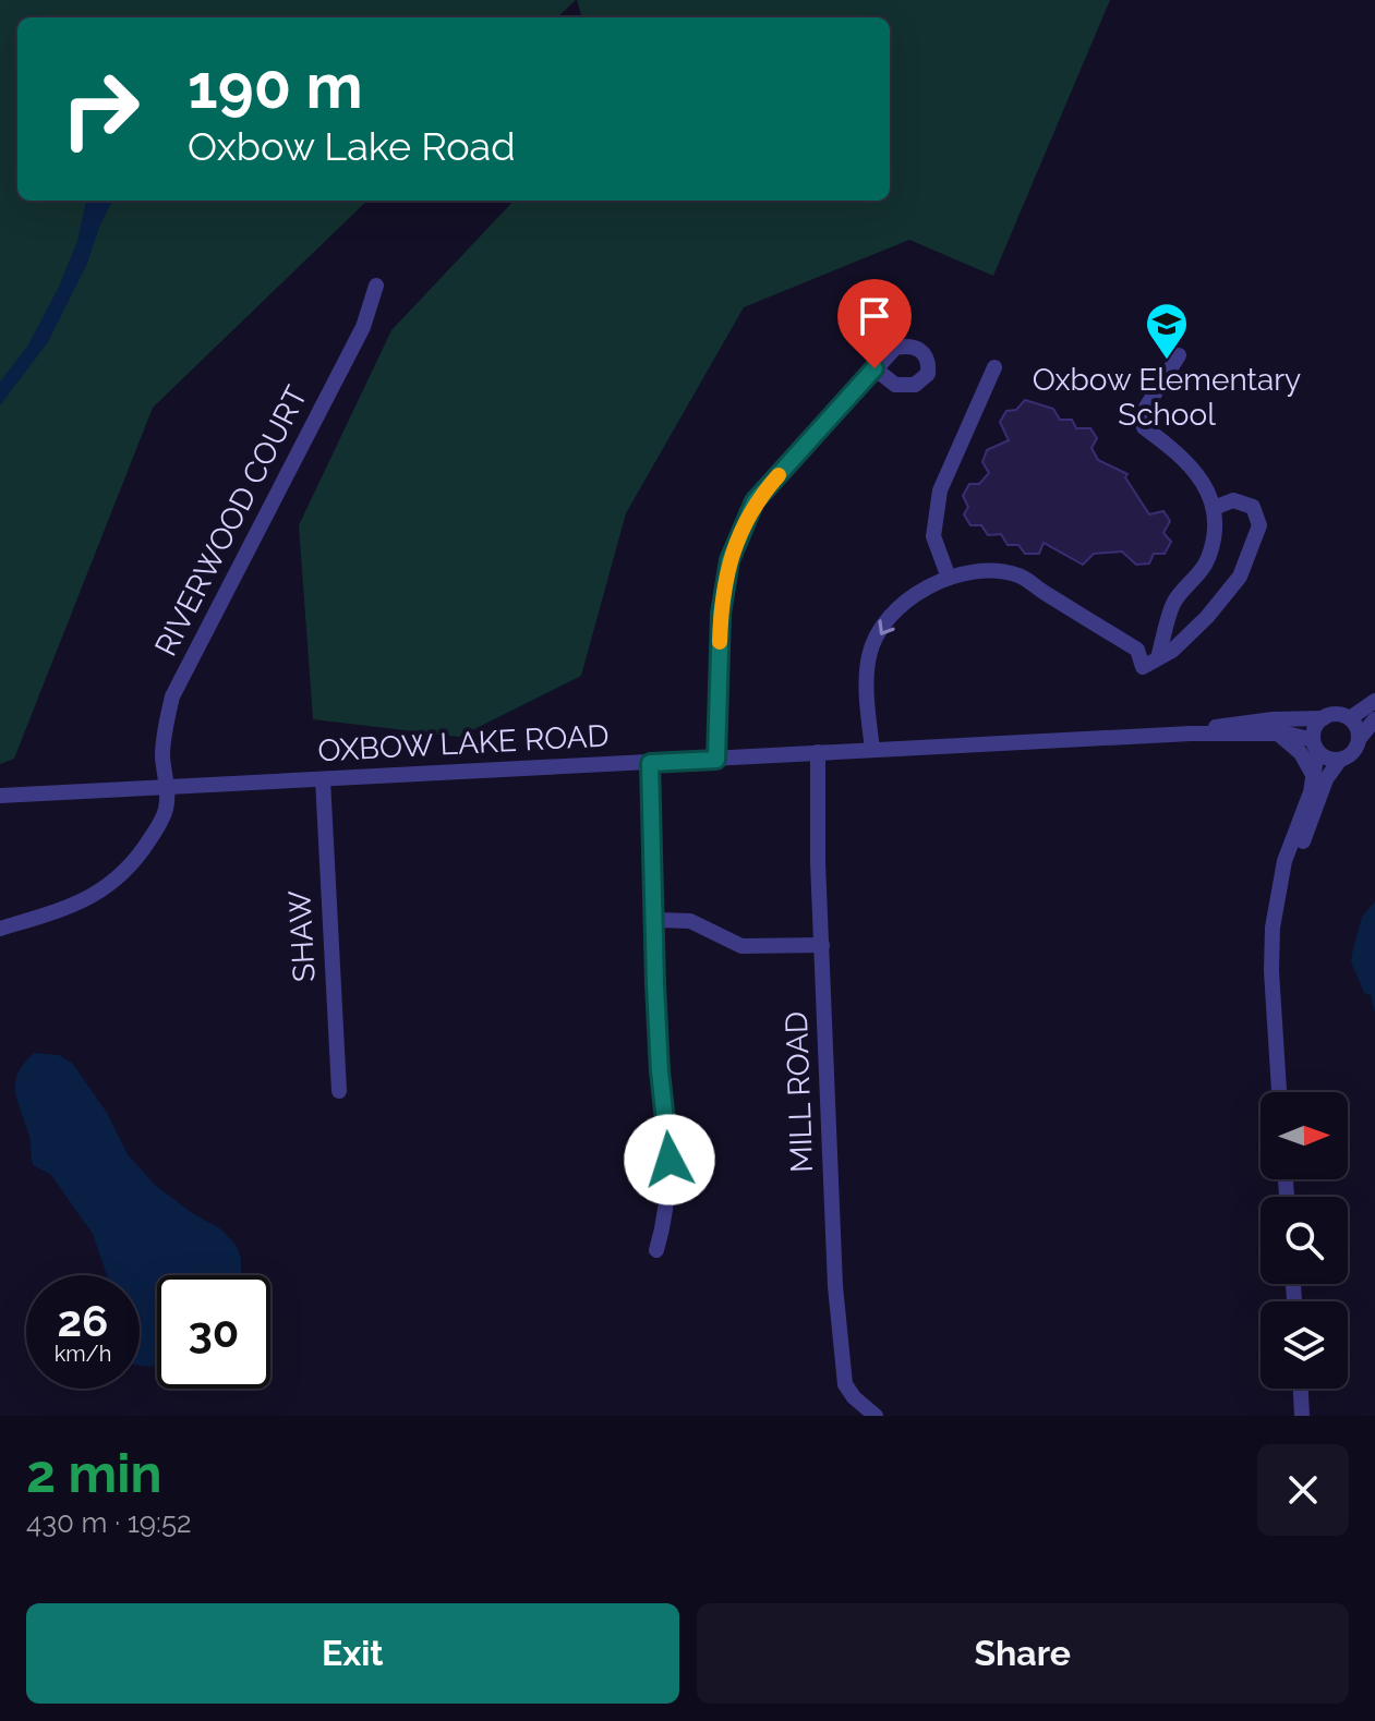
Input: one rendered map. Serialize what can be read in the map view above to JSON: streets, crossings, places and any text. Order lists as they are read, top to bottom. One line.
{"streets":{"street":["RIVERWOOD COURT","OXBOW LAKE ROAD","SHAW","MILL ROAD"]},"crossings":[["RIVERWOOD COURT","OXBOW LAKE ROAD"],["OXBOW LAKE ROAD","SHAW"],["OXBOW LAKE ROAD","MILL ROAD"]],"places":{"school or university":["Oxbow Elementary School"]},"north":"right","page":{"turn":["190 m","Oxbow Lake Road"],"speed":"26 km/h","limit":"30","heading":["2 min","430 m · 19:52"],"buttons":["Exit","Share"]}}
